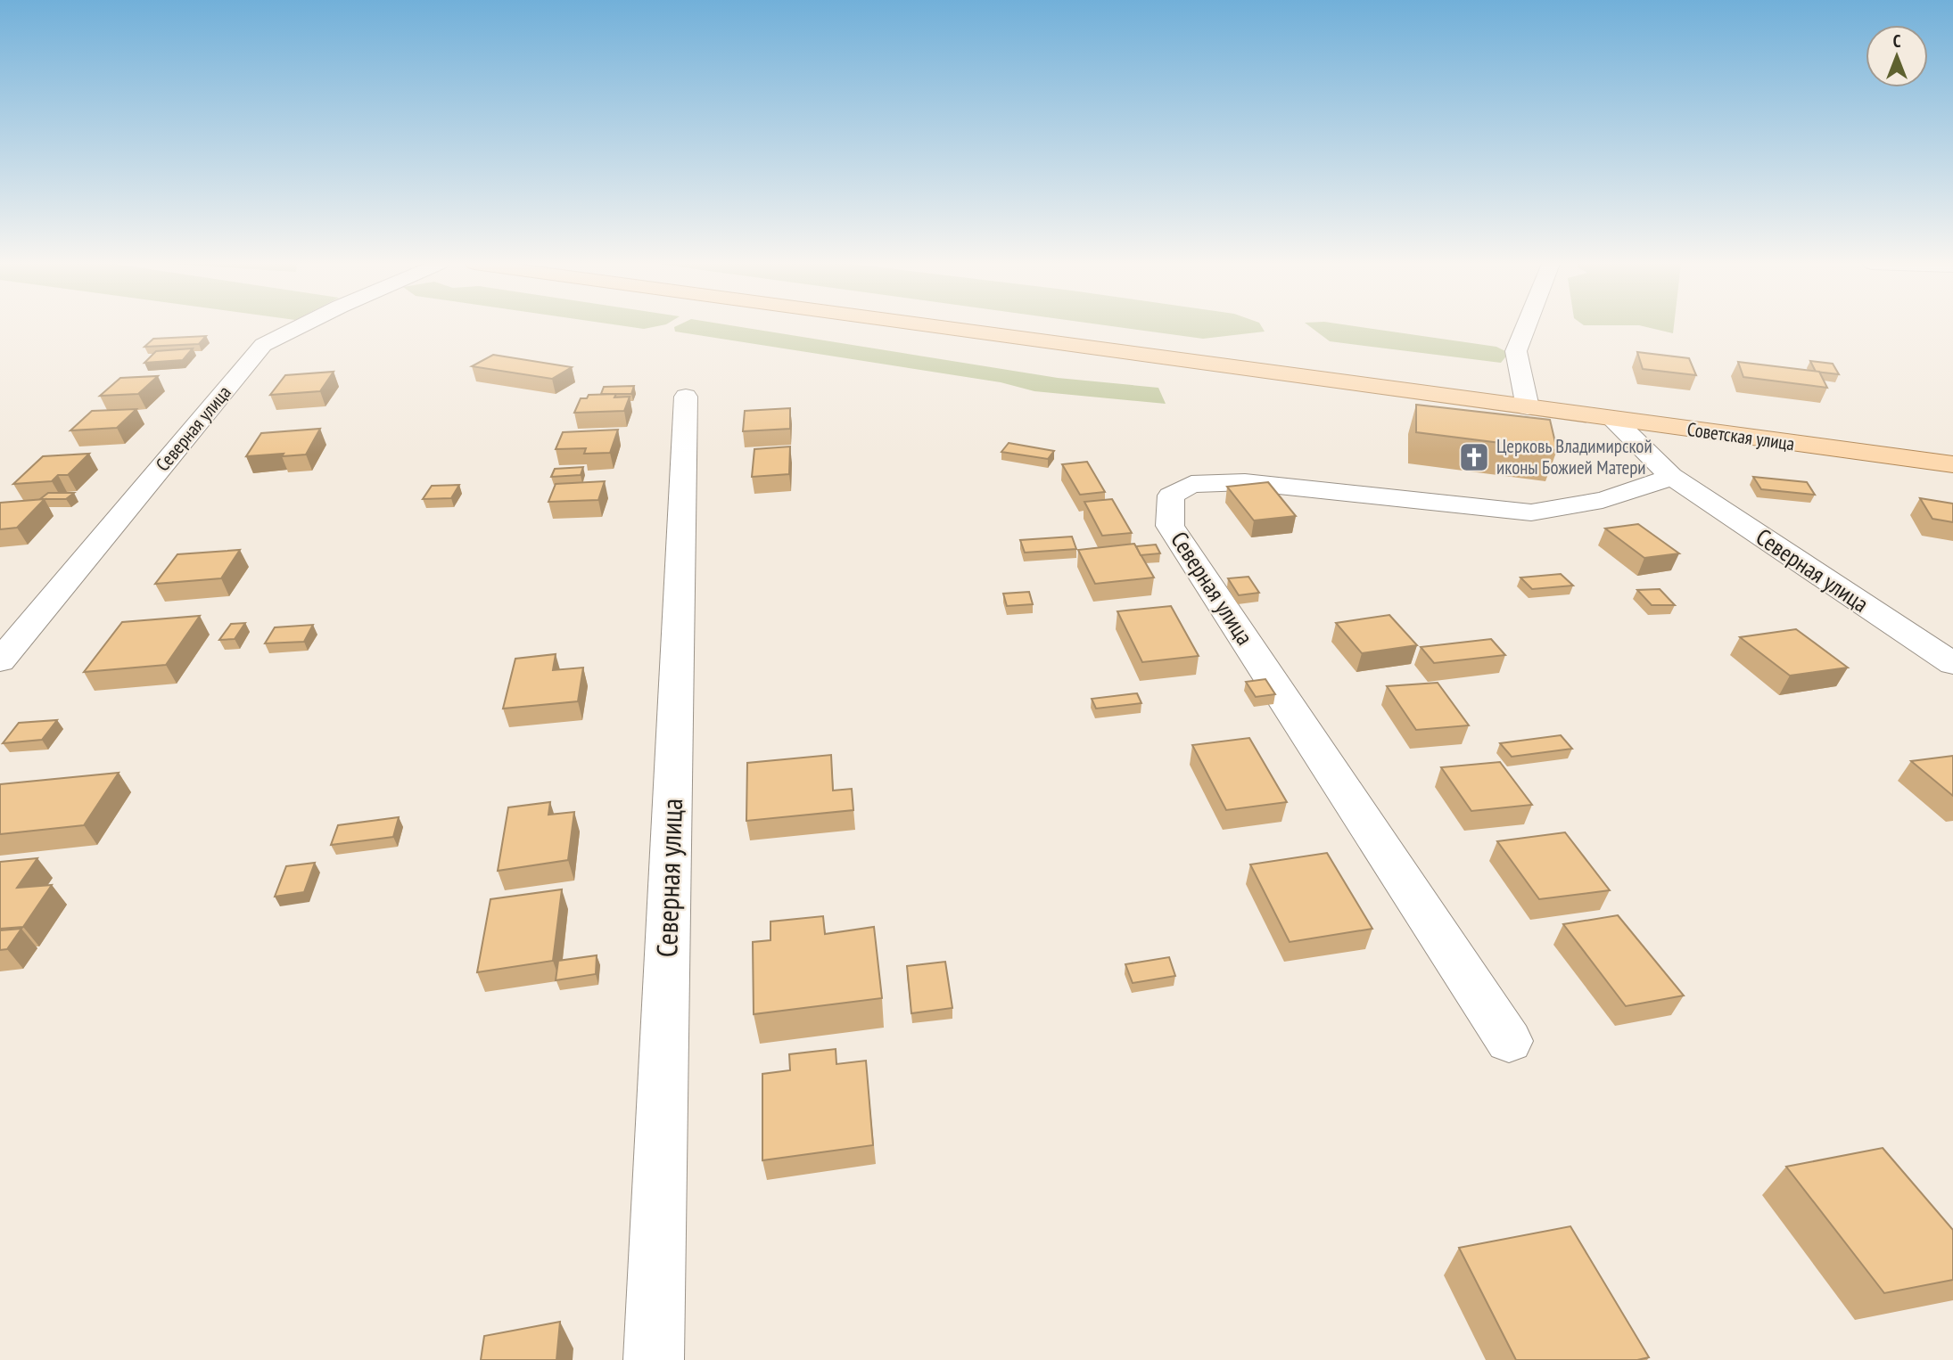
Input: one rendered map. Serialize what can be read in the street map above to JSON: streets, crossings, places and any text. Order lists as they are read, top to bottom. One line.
{"streets":{"main road":["Советская улица"],"street":["Северная улица"]},"crossings":[["Северная улица","Советская улица"]],"places":{"church":["Церковь Владимирской иконы Божией Матери"]},"north":"top"}
